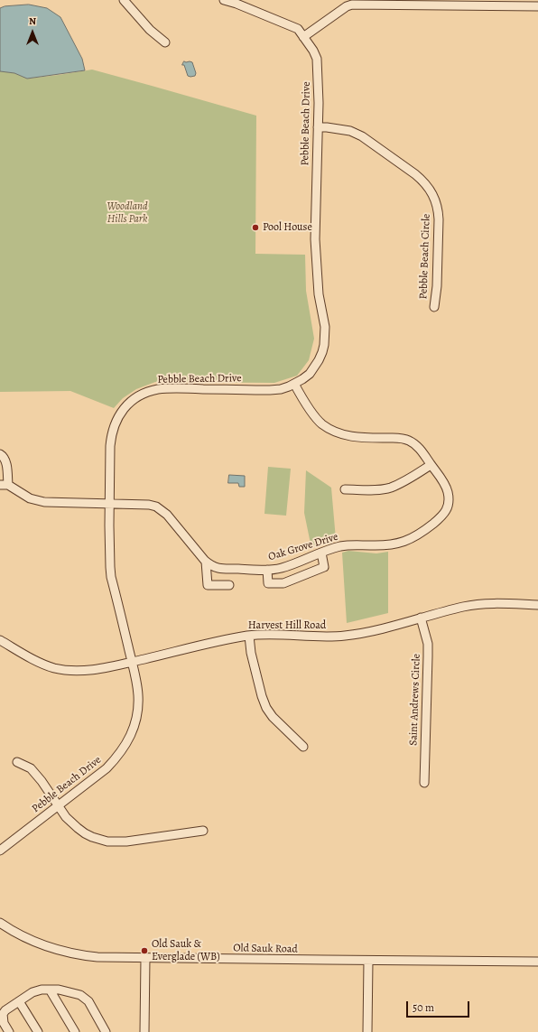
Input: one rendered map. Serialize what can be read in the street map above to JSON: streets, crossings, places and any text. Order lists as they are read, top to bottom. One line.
{"streets":{"street":["Pebble Beach Drive","Pebble Beach Circle","Oak Grove Drive","Harvest Hill Road","Saint Andrews Circle","Old Sauk Road"]},"crossings":[["Pebble Beach Drive","Pebble Beach Circle"],["Pebble Beach Drive","Oak Grove Drive"],["Pebble Beach Drive","Harvest Hill Road"],["Harvest Hill Road","Saint Andrews Circle"]],"parks":["Woodland Hills Park"],"places":["Pool House","Old Sauk & Everglade (WB)"],"scale_bar":"50 m","north":"top"}
